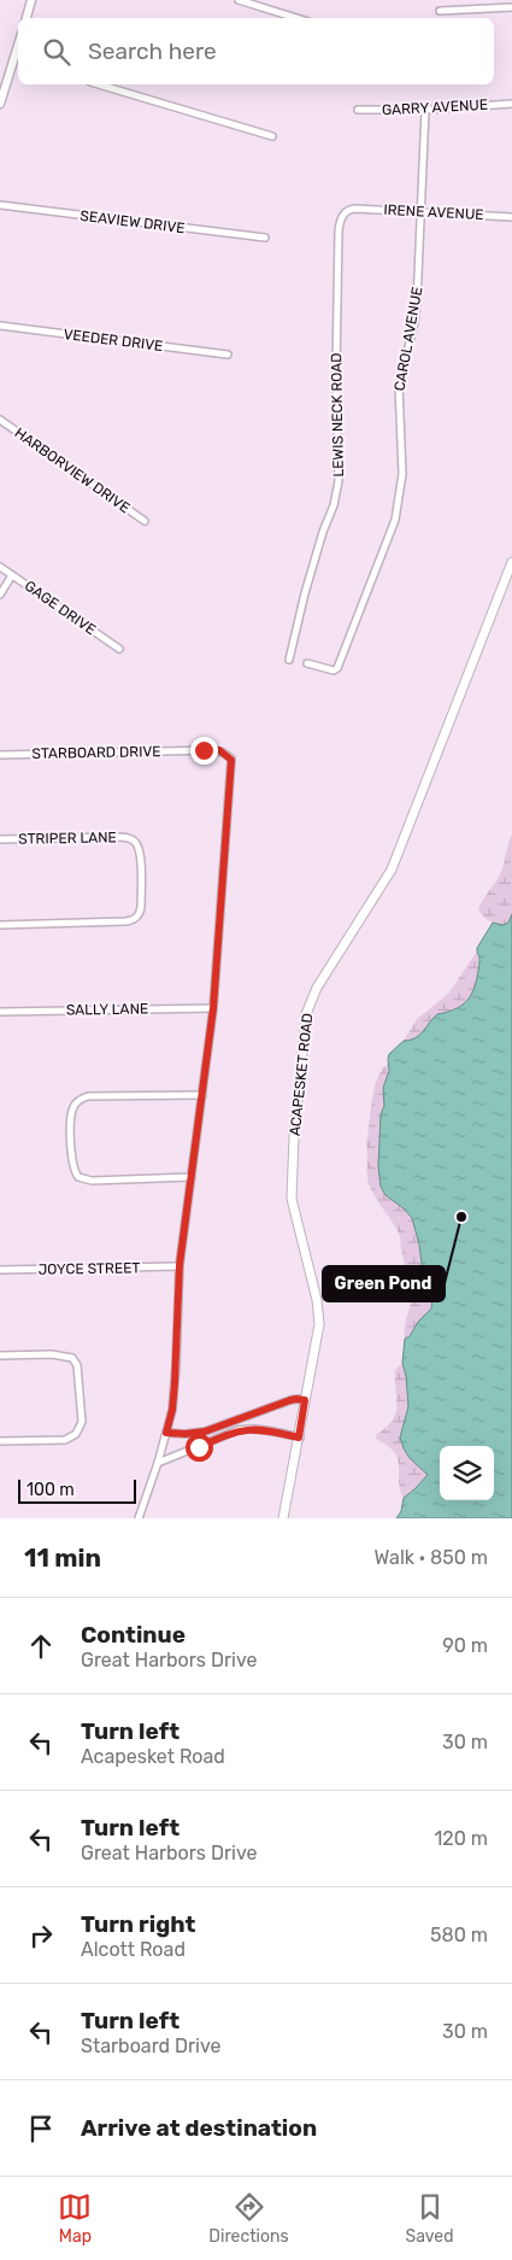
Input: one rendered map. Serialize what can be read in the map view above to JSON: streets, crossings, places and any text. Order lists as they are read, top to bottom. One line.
{"streets":{"main road":["ACAPESKET ROAD"],"street":["GARRY AVENUE","IRENE AVENUE","SEAVIEW DRIVE","CAROL AVENUE","VEEDER DRIVE","LEWIS NECK ROAD","HARBORVIEW DRIVE","GAGE DRIVE","STARBOARD DRIVE","STRIPER LANE","SALLY LANE","JOYCE STREET"]},"crossings":[["GARRY AVENUE","CAROL AVENUE"],["IRENE AVENUE","CAROL AVENUE"],["IRENE AVENUE","LEWIS NECK ROAD"],["STARBOARD DRIVE","SALLY LANE"]],"places":["Green Pond"],"scale_bar":"100 m","page":{"search":"Search here","scale":"100 m","heading":["11 min","Walk · 850 m"],"list":[["Continue","Great Harbors Drive","90 m"],["Turn left","Acapesket Road","30 m"],["Turn left","Great Harbors Drive","120 m"],["Turn right","Alcott Road","580 m"],["Turn left","Starboard Drive","30 m"],"Arrive at destination"],"nav":["Map","Directions","Saved"]}}
